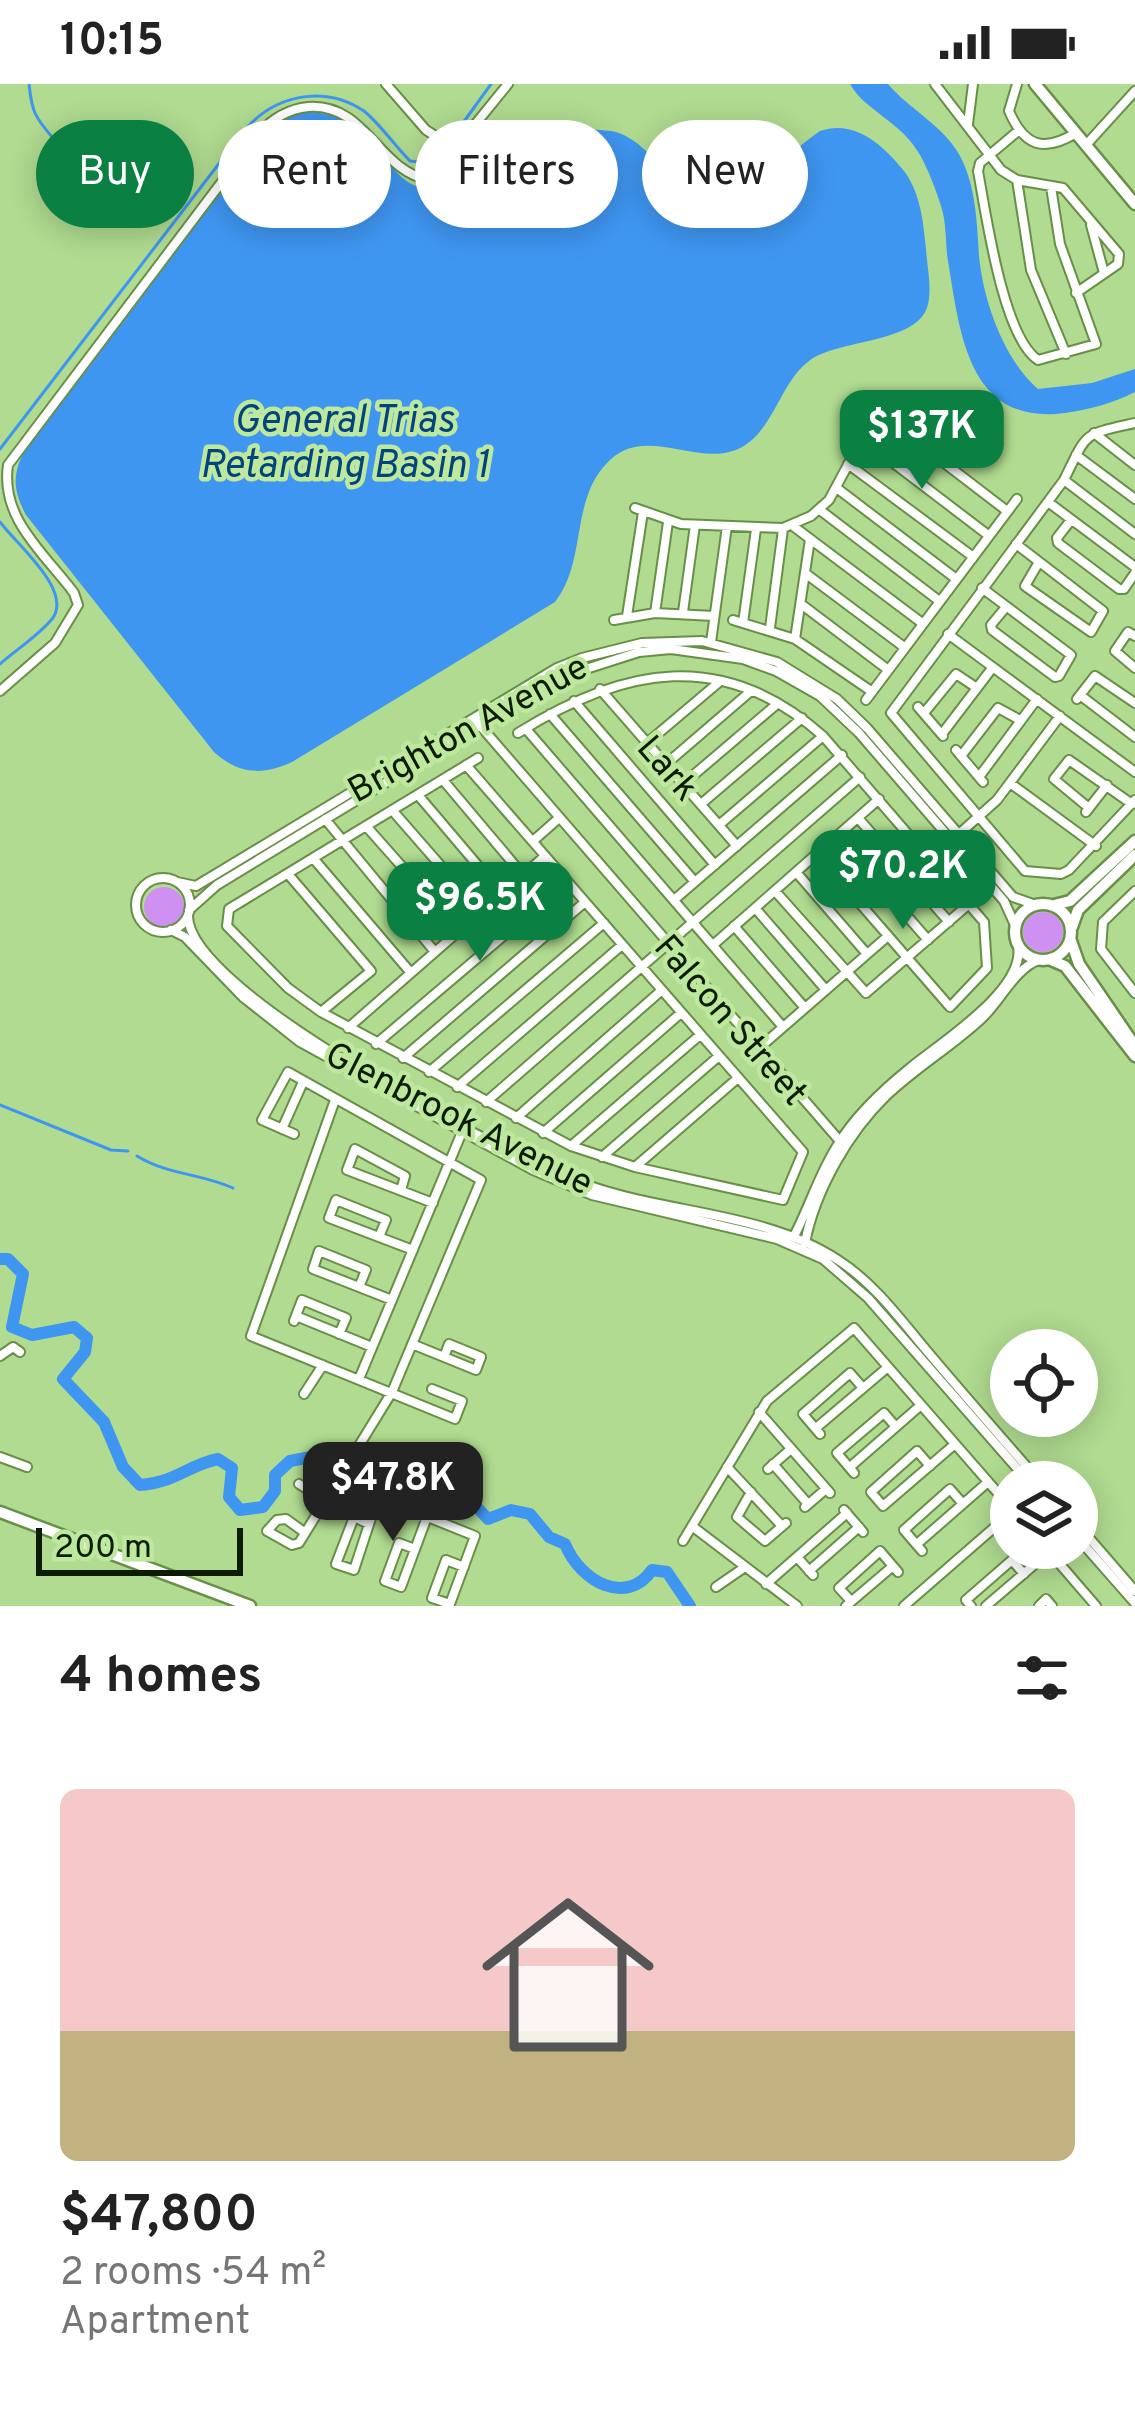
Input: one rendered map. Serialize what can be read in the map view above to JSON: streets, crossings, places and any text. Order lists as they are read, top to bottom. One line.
{"streets":{"street":["Brighton Avenue","Lark","Falcon Street","Glenbrook Avenue"]},"crossings":[["Brighton Avenue","Falcon Street"],["Brighton Avenue","Glenbrook Avenue"]],"water":["General Trias Retarding Basin 1"],"scale_bar":"200 m","page":{"status":"10:15","chip":["Buy","Rent","Filters","New"],"price":["$137K","$70.2K","$96.5K","$47.8K"],"scale":"200 m","heading":"4 homes","list":[{"name":"$47,800","note":"2 rooms · 54 m² · Apartment"}]}}
